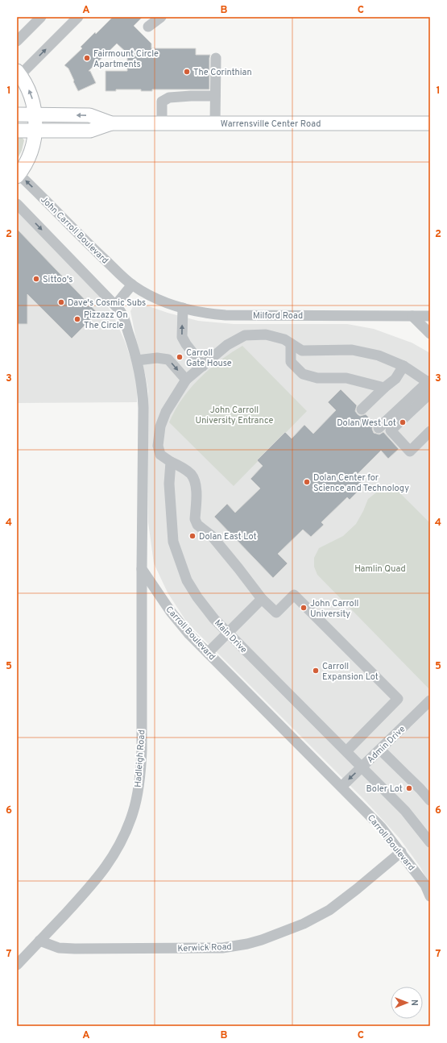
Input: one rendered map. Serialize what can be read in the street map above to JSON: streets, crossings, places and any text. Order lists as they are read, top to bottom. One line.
{"streets":{"main road":["Warrensville Center Road"],"street":["John Carroll Boulevard","Milford Road","Carroll Boulevard","Main Drive","Admin Drive","Hadleigh Road","Kerwick Road"]},"crossings":[["John Carroll Boulevard","Milford Road"],["Carroll Boulevard","Admin Drive"],["Carroll Boulevard","Hadleigh Road"],["Carroll Boulevard","Kerwick Road"],["Main Drive","Admin Drive"],["Hadleigh Road","Kerwick Road"]],"parks":["John Carroll University Entrance","Hamlin Quad"],"places":["Fairmount Circle Apartments","The Corinthian","Sittoo's","Dave's Cosmic Subs","Pizzazz On The Circle","Carroll Gate House","Dolan West Lot","Dolan Center for Science and Technology","Dolan East Lot","John Carroll University","Carroll Expansion Lot","Boler Lot"],"north":"right","grid":{"columns":["A","B","C"],"rows":["1","2","3","4","5","6","7"]}}
